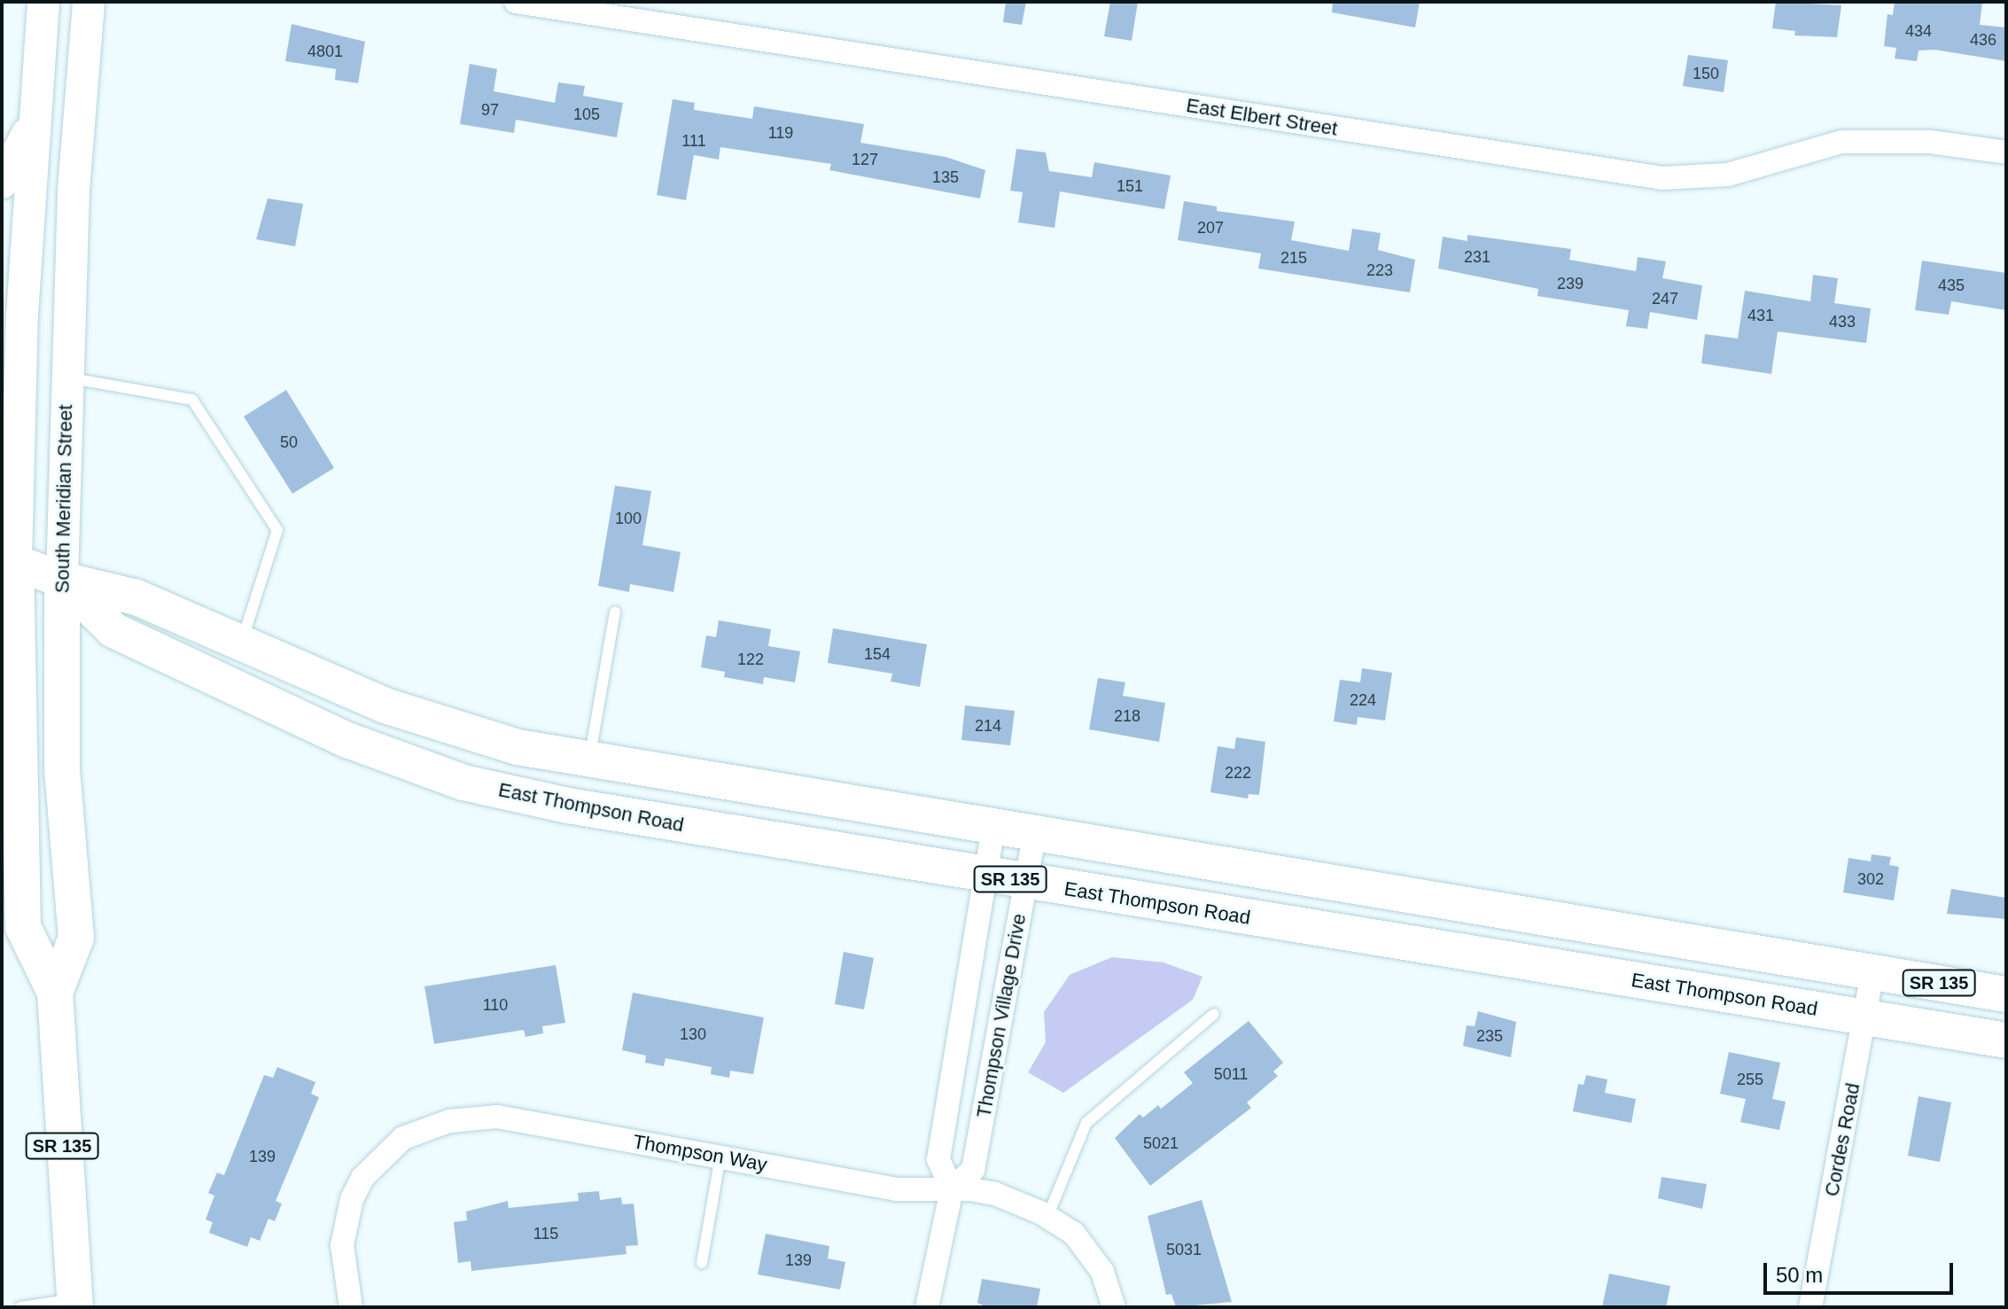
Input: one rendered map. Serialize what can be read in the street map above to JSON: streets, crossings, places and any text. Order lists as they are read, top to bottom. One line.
{"streets":{"main road":["South Meridian Street","East Thompson Road","SR 135"],"street":["East Elbert Street","Thompson Village Drive","Cordes Road","Thompson Way"]},"crossings":[["South Meridian Street","East Thompson Road"],["East Thompson Road","Thompson Village Drive"],["East Thompson Road","Cordes Road"],["Thompson Village Drive","Thompson Way"]],"house_numbers":["434","436","4801","150","97","105","119","111","127","135","151","207","231","215","223","239","435","247","431","433","50","100","154","122","224","218","214","222","302","110","130","235","5011","255","5021","139","115","5031","139"],"scale_bar":"50 m"}
